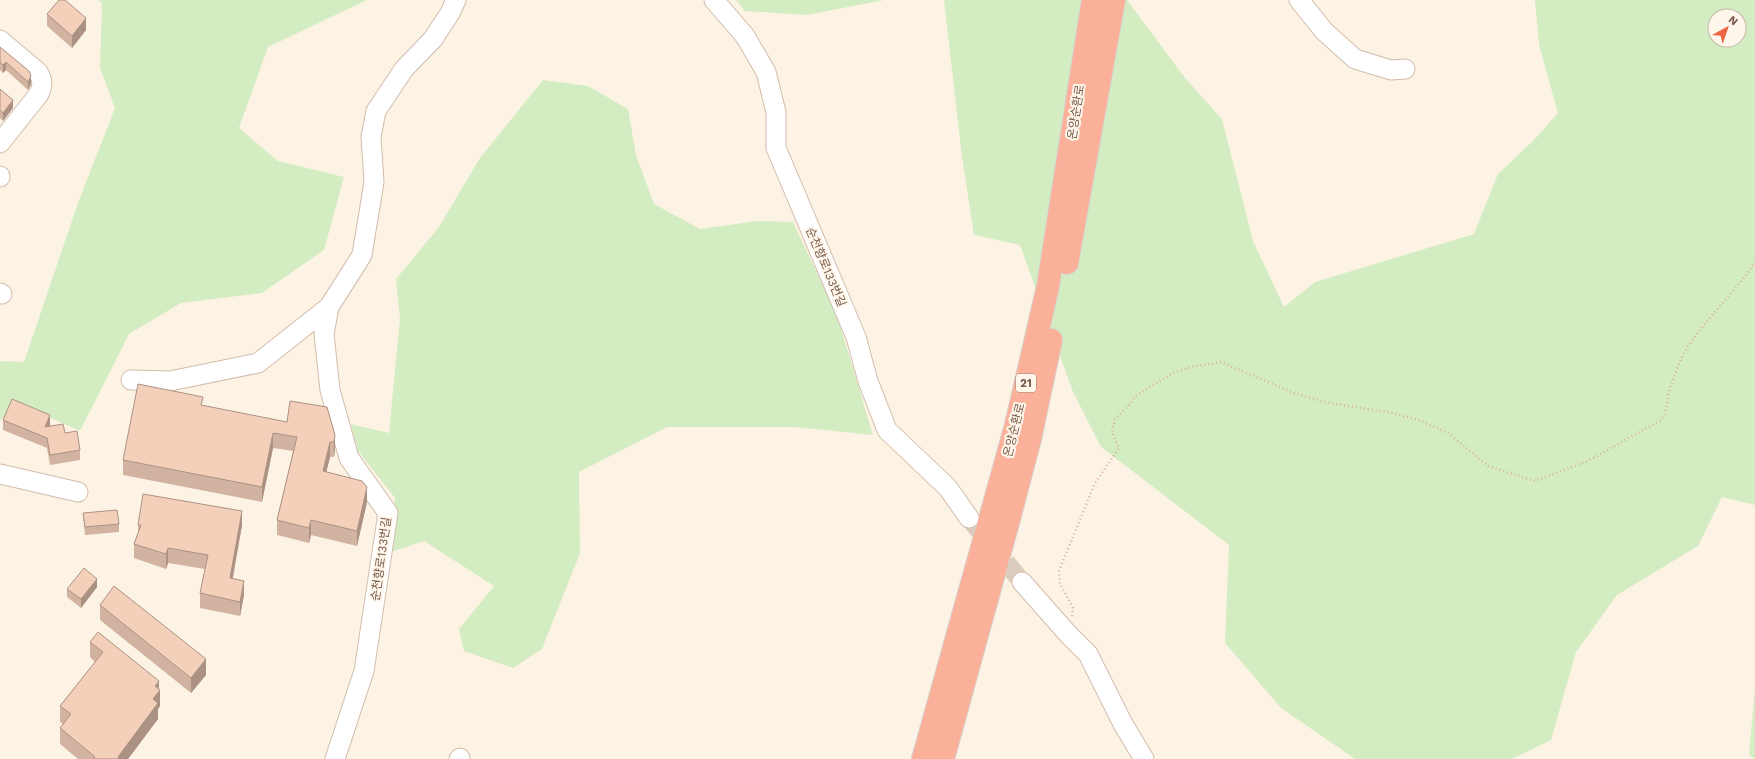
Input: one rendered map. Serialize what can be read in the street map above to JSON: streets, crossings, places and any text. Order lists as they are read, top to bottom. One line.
{"streets":{"highway":["온양순환로","21"],"street":["순천향로133번길"]},"north":"top right"}
